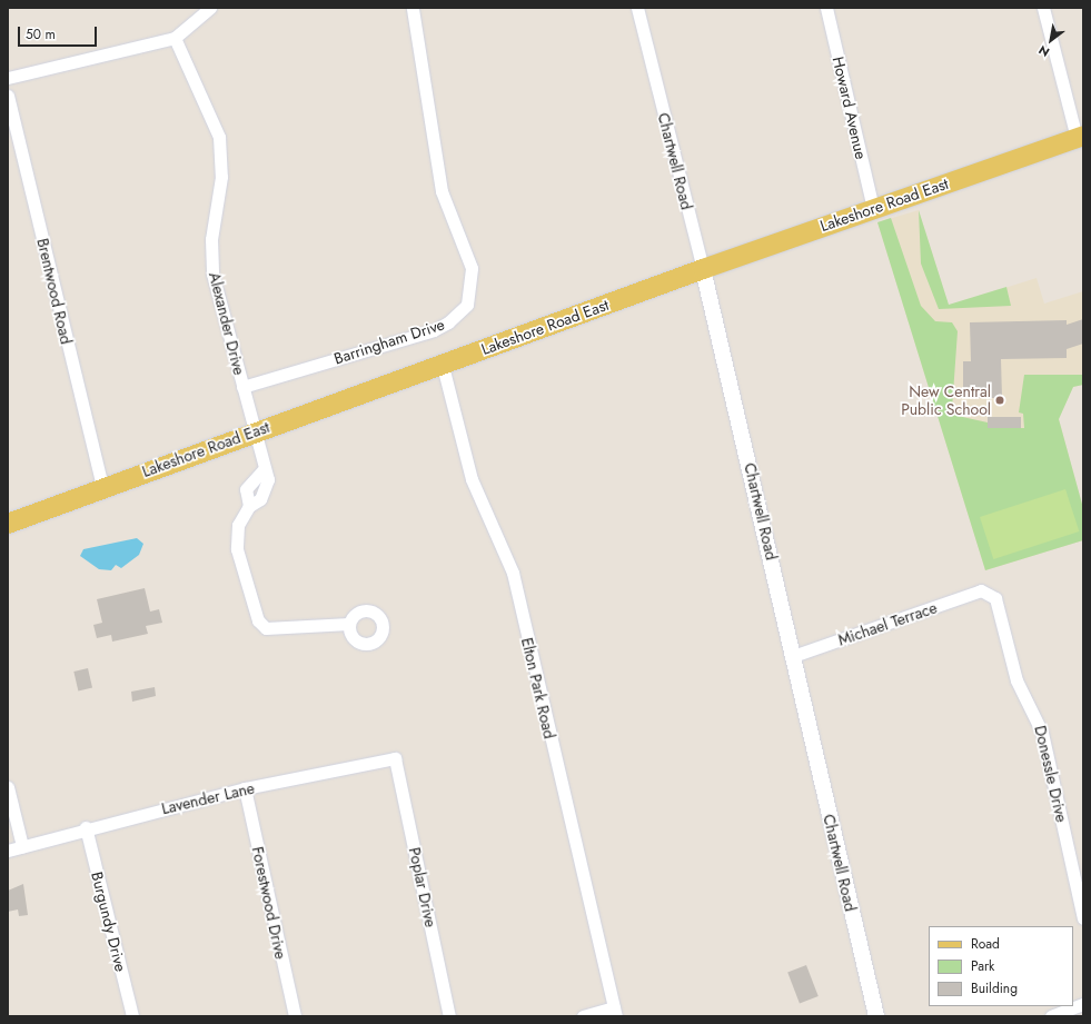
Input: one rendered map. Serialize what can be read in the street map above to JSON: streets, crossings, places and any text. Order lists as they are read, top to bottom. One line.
{"streets":{"main road":["Lakeshore Road East"],"street":["Howard Avenue","Chartwell Road","Brentwood Road","Alexander Drive","Barringham Drive","Michael Terrace","Elton Park Road","Donessle Drive","Lavender Lane","Poplar Drive","Forestwood Drive","Burgundy Drive"]},"crossings":[["Howard Avenue","Lakeshore Road East"],["Chartwell Road","Lakeshore Road East"],["Chartwell Road","Michael Terrace"],["Lakeshore Road East","Brentwood Road"],["Lakeshore Road East","Alexander Drive"],["Lakeshore Road East","Elton Park Road"],["Alexander Drive","Barringham Drive"],["Michael Terrace","Donessle Drive"],["Lavender Lane","Poplar Drive"],["Lavender Lane","Forestwood Drive"],["Lavender Lane","Burgundy Drive"]],"places":["New Central Public School"],"legend":["Road","Park","Building"],"scale_bar":"50 m","north":"bottom left"}
